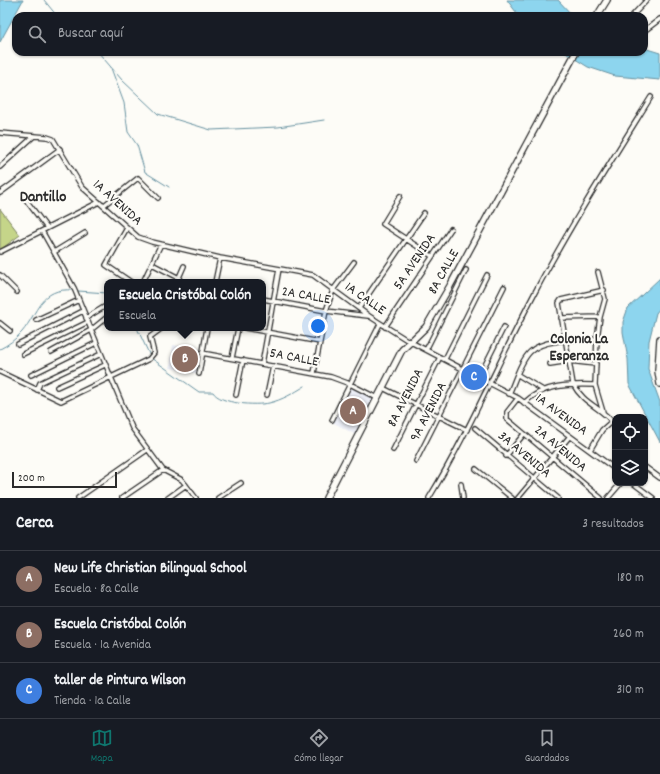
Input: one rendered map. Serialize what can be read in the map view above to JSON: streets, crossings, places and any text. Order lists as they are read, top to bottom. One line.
{"streets":{"street":["1A AVENIDA","5A AVENIDA","8A CALLE","2A CALLE","1A CALLE","5A CALLE","8A AVENIDA","9A AVENIDA","2A AVENIDA","3A AVENIDA"]},"crossings":[["1A AVENIDA","1A CALLE"],["1A AVENIDA","2A AVENIDA"],["5A AVENIDA","1A CALLE"],["8A CALLE","1A CALLE"],["8A CALLE","5A CALLE"],["2A CALLE","1A CALLE"],["1A CALLE","8A AVENIDA"],["1A CALLE","9A AVENIDA"]],"districts":["Dantillo","Colonia La Esperanza"],"scale_bar":"200 m","page":{"search":"Buscar aquí","popup":["Escuela Cristóbal Colón","Escuela"],"pins":["B","C","A"],"scale":"200 m","heading":["Cerca","3 resultados"],"list":[{"mark":"A","name":"New Life Christian Bilingual School","note":"Escuela · 8a Calle","value":"180 m"},{"mark":"B","name":"Escuela Cristóbal Colón","note":"Escuela · 1a Avenida","value":"260 m"},{"mark":"C","name":"taller de Pintura Wilson","note":"Tienda · 1a Calle","value":"310 m"}],"nav":["Mapa","Cómo llegar","Guardados"]}}
